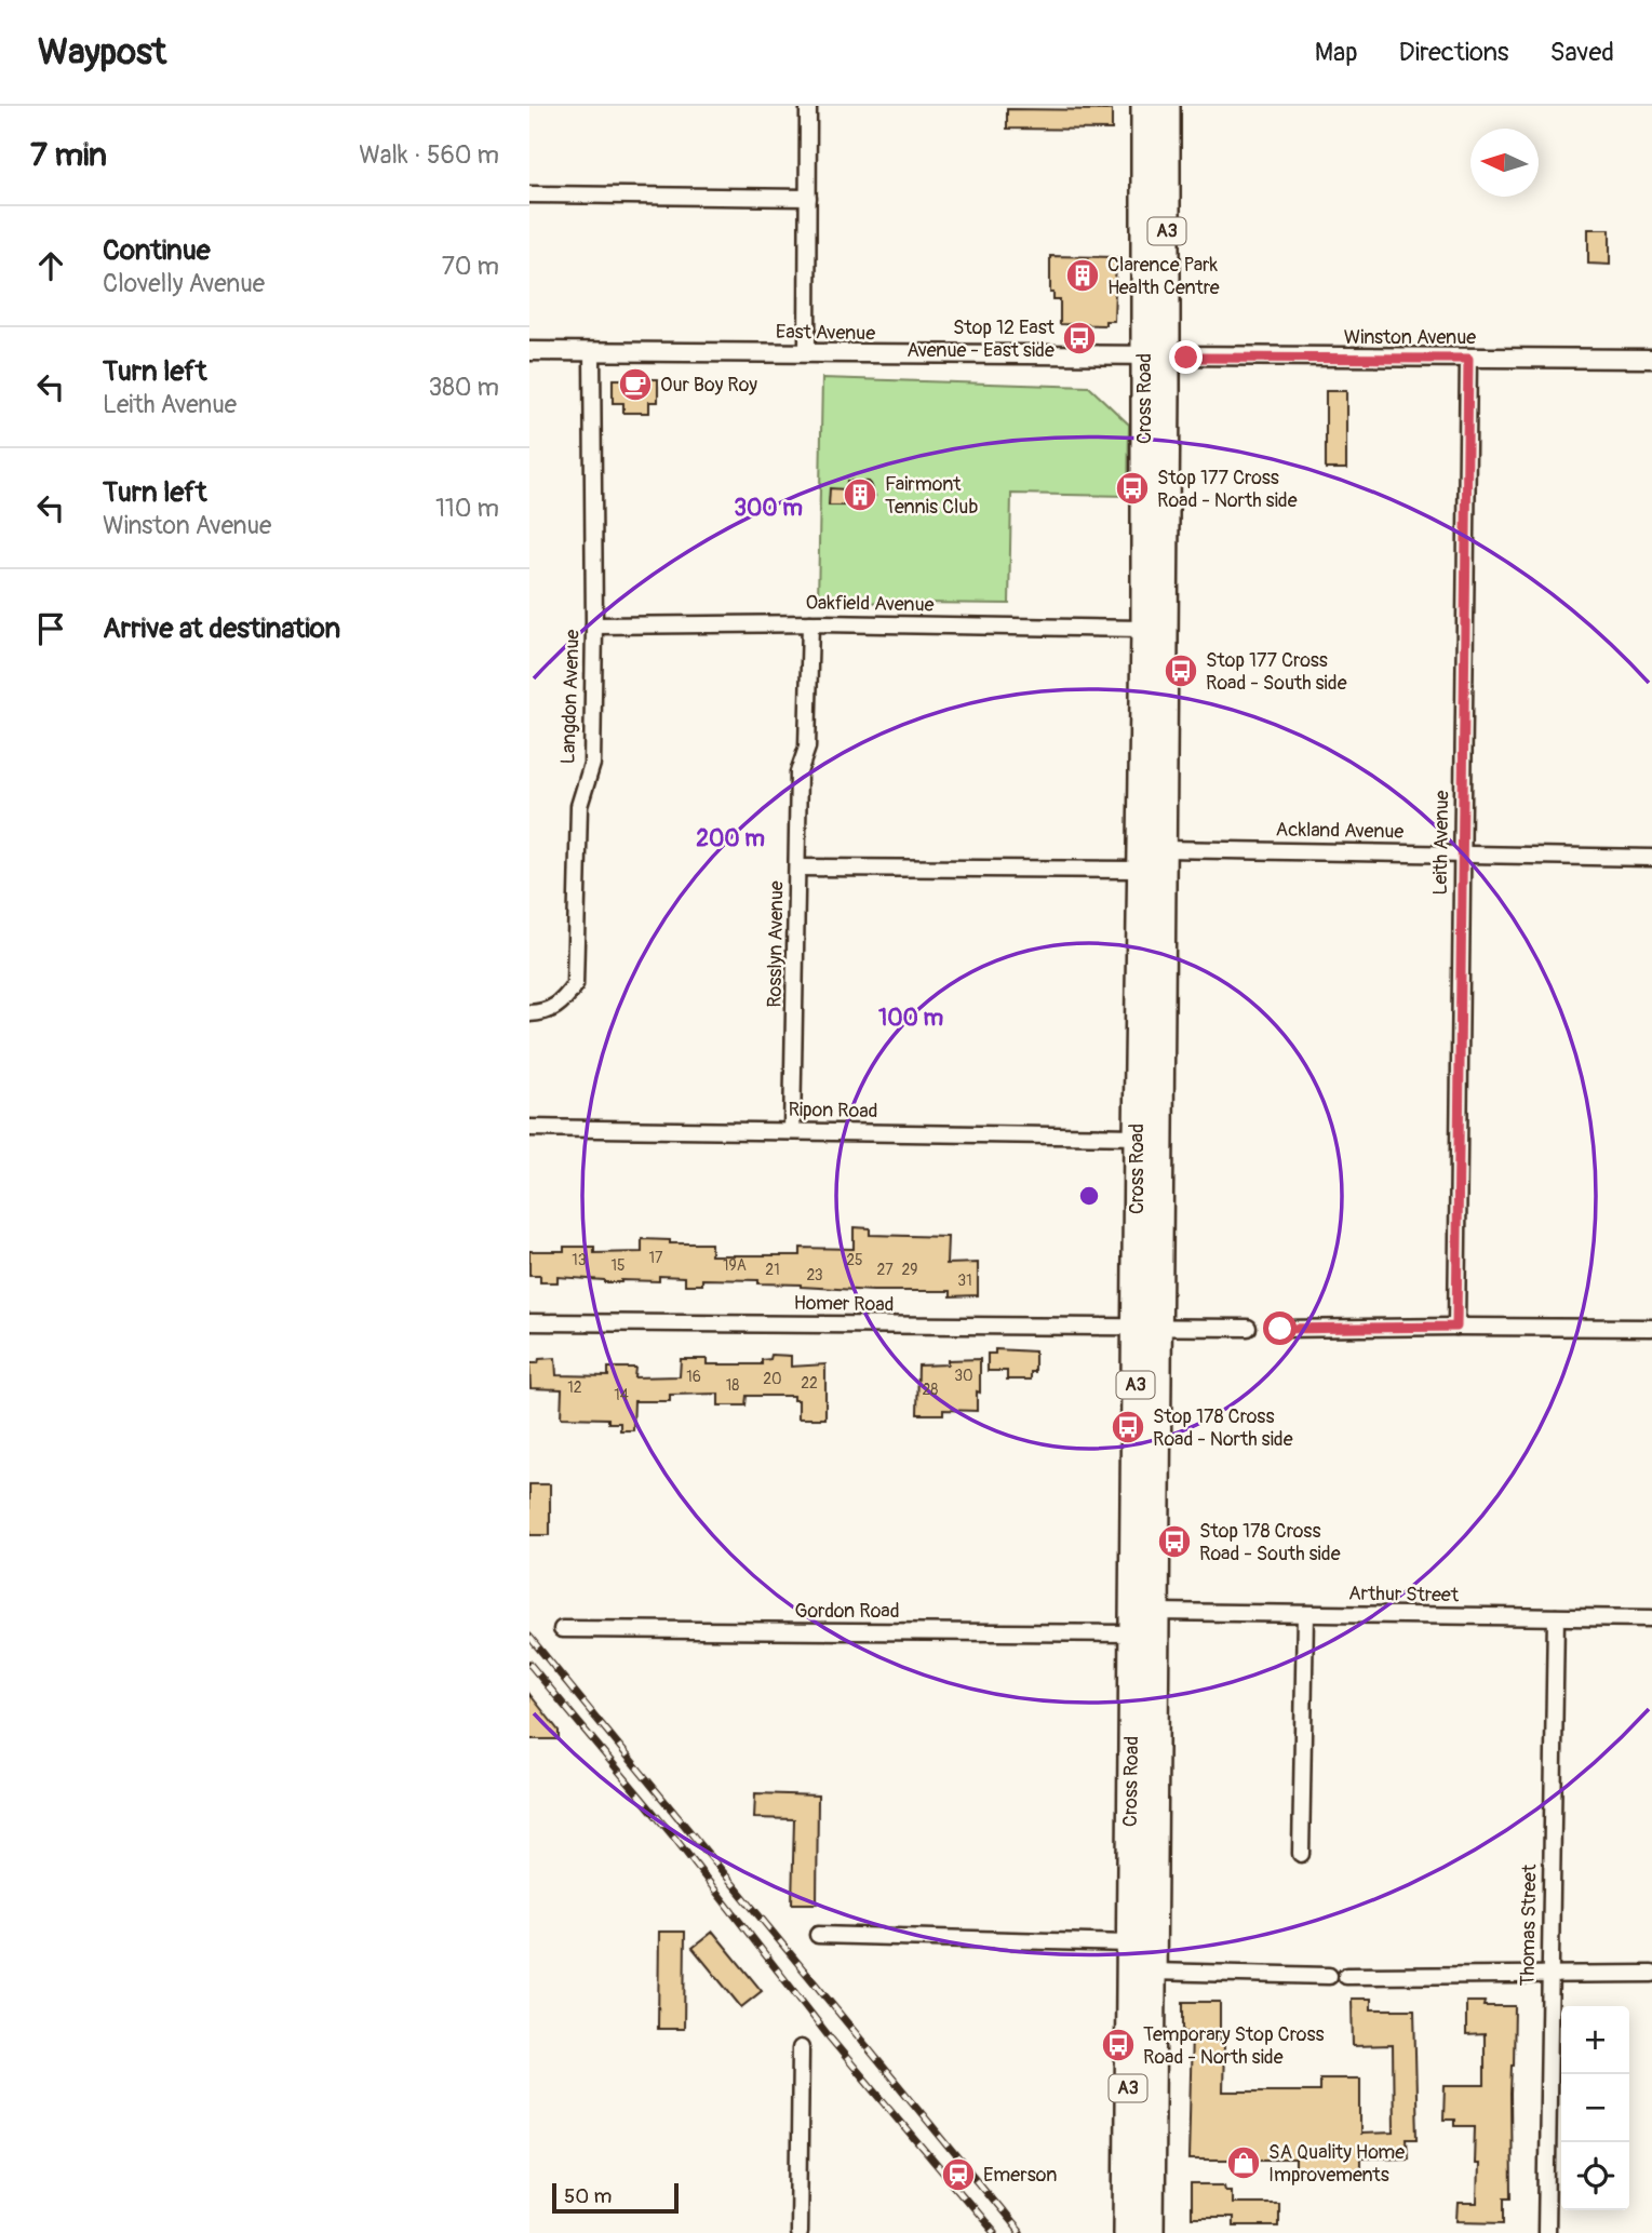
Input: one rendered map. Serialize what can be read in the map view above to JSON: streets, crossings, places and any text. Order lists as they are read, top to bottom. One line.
{"streets":{"highway":["A3","Cross Road"],"street":["East Avenue","Winston Avenue","Oakfield Avenue","Langdon Avenue","Ackland Avenue","Leith Avenue","Rosslyn Avenue","Ripon Road","Homer Road","Arthur Street","Gordon Road","Thomas Street"]},"crossings":[["East Avenue","Winston Avenue"],["East Avenue","Cross Road"],["East Avenue","Langdon Avenue"],["Winston Avenue","Cross Road"],["Winston Avenue","Leith Avenue"],["Cross Road","Oakfield Avenue"],["Cross Road","Ackland Avenue"],["Cross Road","Ripon Road"],["Cross Road","Homer Road"],["Cross Road","Arthur Street"],["Cross Road","Gordon Road"],["Oakfield Avenue","Langdon Avenue"],["Oakfield Avenue","Rosslyn Avenue"],["Ackland Avenue","Leith Avenue"],["Rosslyn Avenue","Ripon Road"],["Arthur Street","Thomas Street"]],"places":{"building":["Clarence Park Health Centre","Fairmont Tennis Club"],"bus stop":["Stop 12 East Avenue - East side","Stop 177 Cross Road - North side","Stop 177 Cross Road - South side","Stop 178 Cross Road - North side","Stop 178 Cross Road - South side","Temporary Stop Cross Road - North side"],"cafe":["Our Boy Roy"],"shop":["SA Quality Home Improvements"],"station":["Emerson"]},"house_numbers":["17","13","25","15","19A","21","27","29","23","31","30","16","20","22","18","12","28","14"],"scale_bar":"50 m","north":"left","page":{"header":"Waypost","nav":["Map","Directions","Saved"],"heading":["7 min","Walk · 560 m"],"list":[["Continue","Clovelly Avenue","70 m"],["Turn left","Leith Avenue","380 m"],["Turn left","Winston Avenue","110 m"],"Arrive at destination"],"map_buttons":["+","−"],"scale":"50 m"},"rings":["300 m","200 m","100 m"]}
